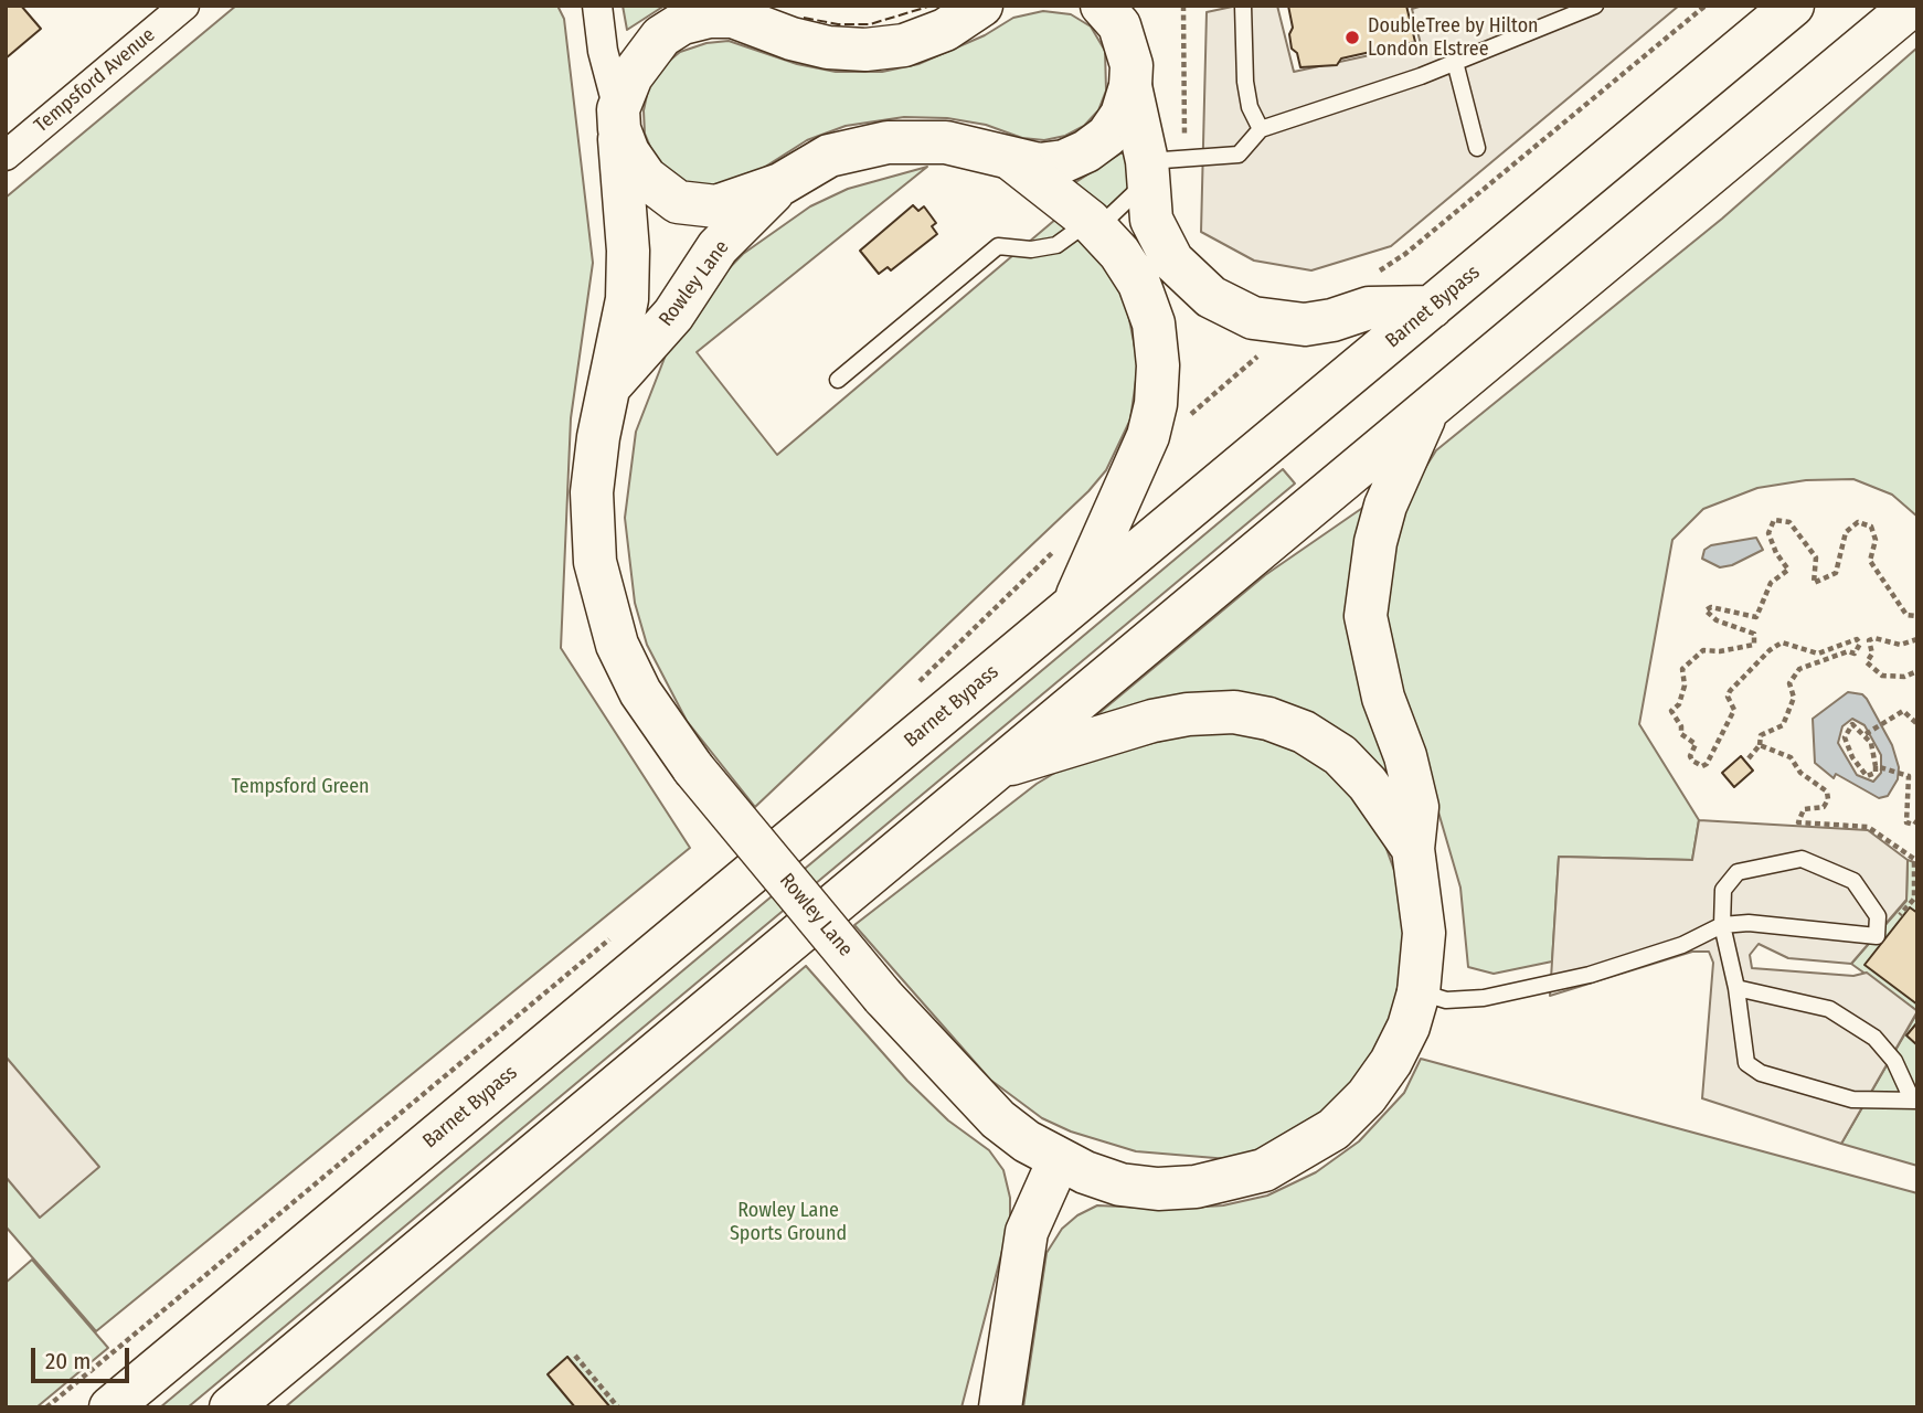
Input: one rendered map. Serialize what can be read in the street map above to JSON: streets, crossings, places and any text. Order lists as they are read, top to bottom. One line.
{"streets":{"main road":["Rowley Lane","Barnet Bypass"],"street":["Tempsford Avenue"]},"parks":["Tempsford Green","Rowley Lane Sports Ground"],"places":["DoubleTree by Hilton London Elstree"],"scale_bar":"20 m"}
